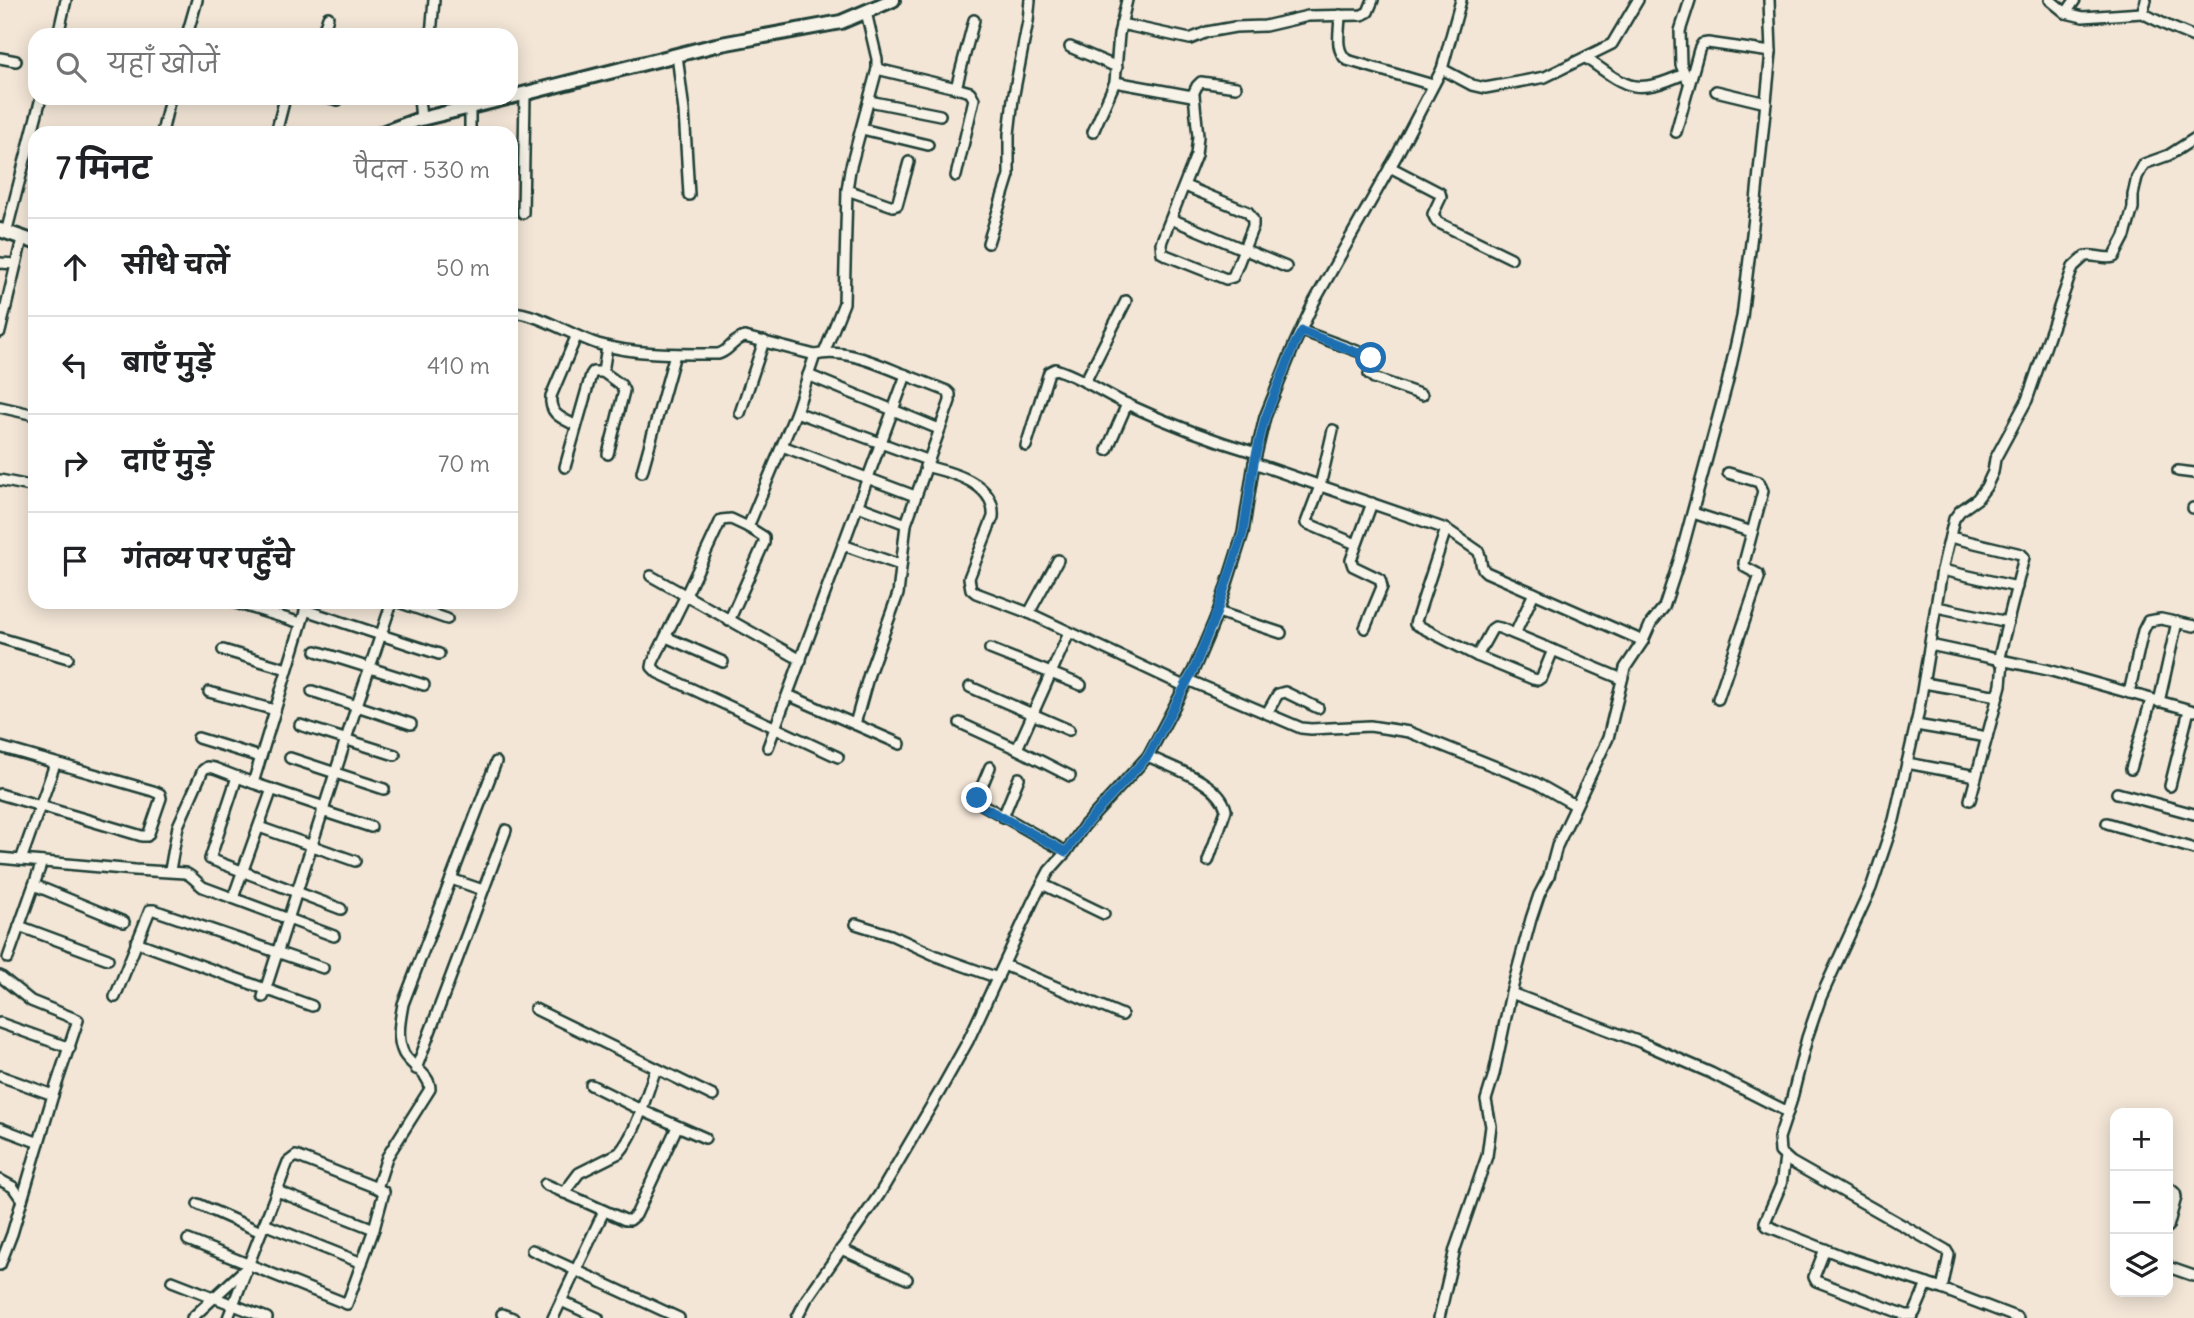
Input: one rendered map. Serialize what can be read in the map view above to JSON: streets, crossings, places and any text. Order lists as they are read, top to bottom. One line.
{"page":{"search":"यहाँ खोजें","heading":["7 मिनट","पैदल · 530 m"],"list":[["सीधे चलें","50 m"],["बाएँ मुड़ें","410 m"],["दाएँ मुड़ें","70 m"],"गंतव्य पर पहुँचे"],"map_buttons":["+","−"]}}
